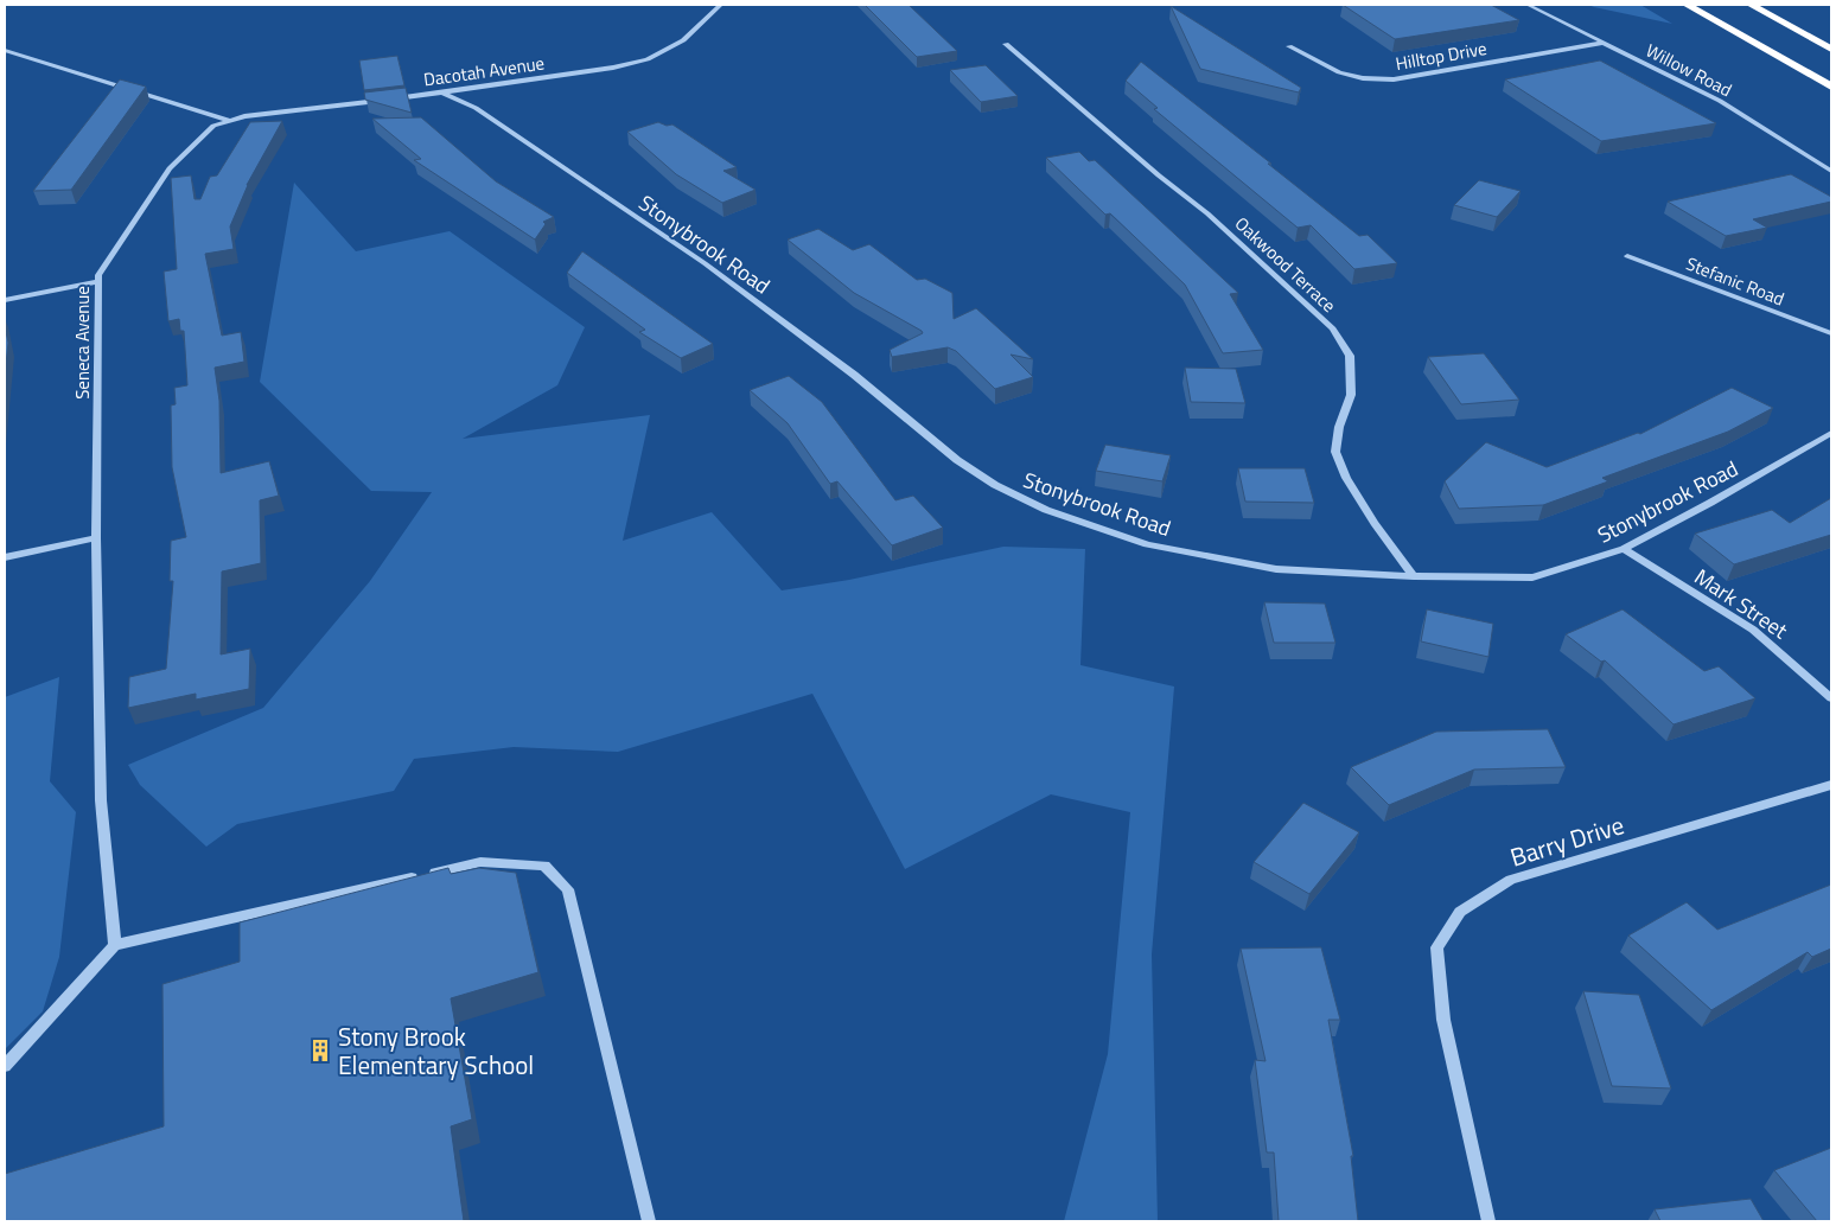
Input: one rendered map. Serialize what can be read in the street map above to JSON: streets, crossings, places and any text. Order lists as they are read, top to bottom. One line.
{"streets":{"street":["Hilltop Drive","Willow Road","Dacotah Avenue","Stonybrook Road","Oakwood Terrace","Stefanic Road","Seneca Avenue","Mark Street","Barry Drive"]},"crossings":[["Hilltop Drive","Willow Road"],["Dacotah Avenue","Stonybrook Road"],["Dacotah Avenue","Seneca Avenue"],["Stonybrook Road","Oakwood Terrace"],["Stonybrook Road","Mark Street"]],"places":{"building":["Stony Brook Elementary School"]}}
